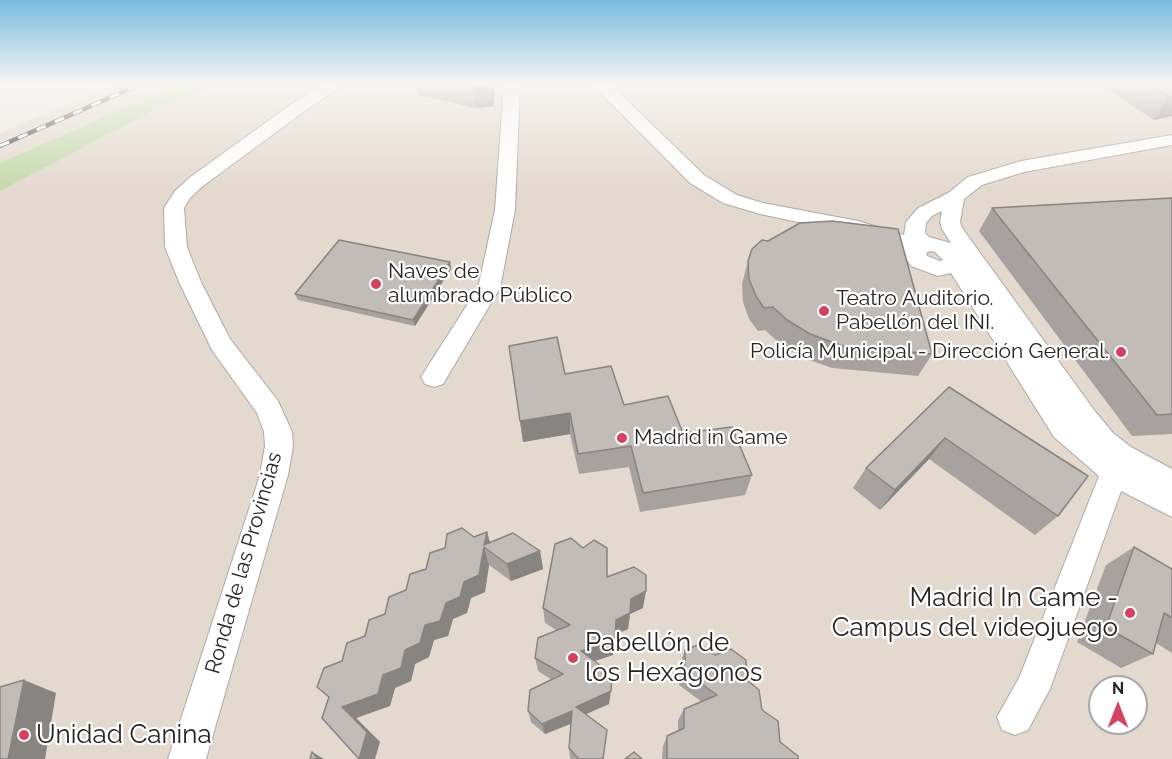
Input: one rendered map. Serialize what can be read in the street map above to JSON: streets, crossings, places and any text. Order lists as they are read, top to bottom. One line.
{"streets":{"street":["Ronda de las Provincias"]},"places":["Naves de alumbrado Público","Teatro Auditorio. Pabellón del INI.","Policía Municipal - Dirección General.","Madrid in Game","Madrid In Game - Campus del videojuego","Pabellón de los Hexágonos","Unidad Canina"],"north":"top"}
